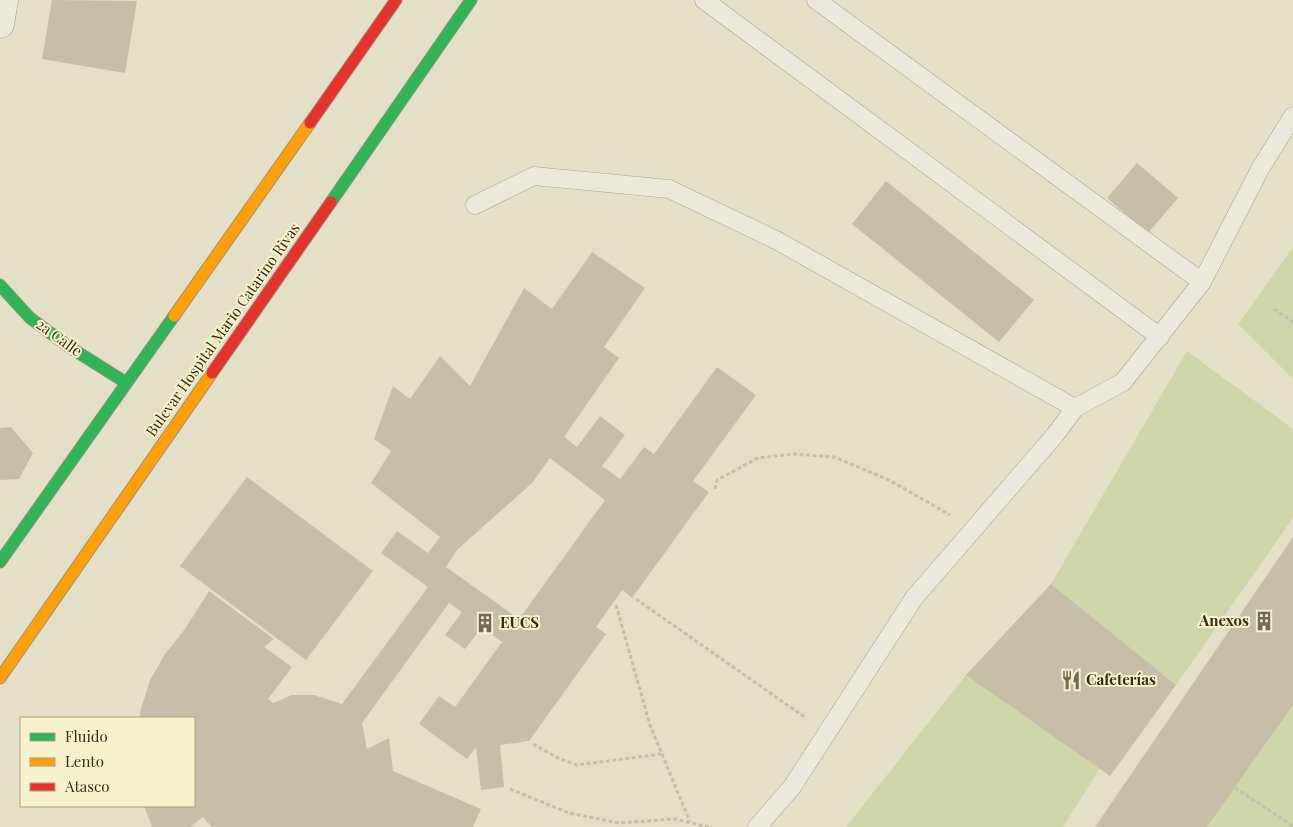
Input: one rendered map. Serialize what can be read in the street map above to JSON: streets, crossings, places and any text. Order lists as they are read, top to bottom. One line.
{"streets":{"main road":["Bulevar Hospital Mario Catarino Rivas","2a Calle"]},"places":{"building":["Anexos","EUCS"],"restaurant":["Cafeterías"]},"legend":["Fluido","Lento","Atasco"]}
